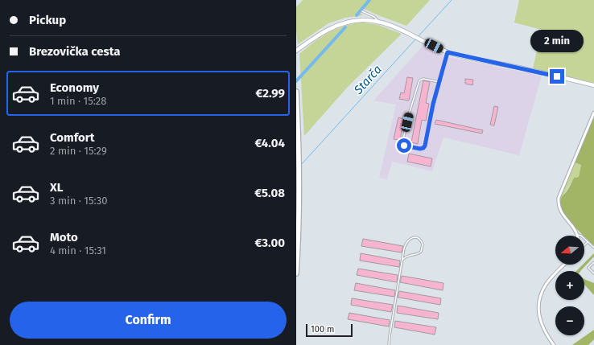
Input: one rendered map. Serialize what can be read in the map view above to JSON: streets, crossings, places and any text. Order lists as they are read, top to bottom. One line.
{"water":["Starča"],"scale_bar":"100 m","north":"left","page":{"banner":["Pickup","Brezovička cesta"],"bubble":"2 min","list":[{"name":"Economy","note":"1 min · 15:28","value":"€2.99"},{"name":"Comfort","note":"2 min · 15:29","value":"€4.04"},{"name":"XL","note":"3 min · 15:30","value":"€5.08"},{"name":"Moto","note":"4 min · 15:31","value":"€3.00"}],"map_buttons":["+","−"],"buttons":"Confirm","scale":"100 m"}}
